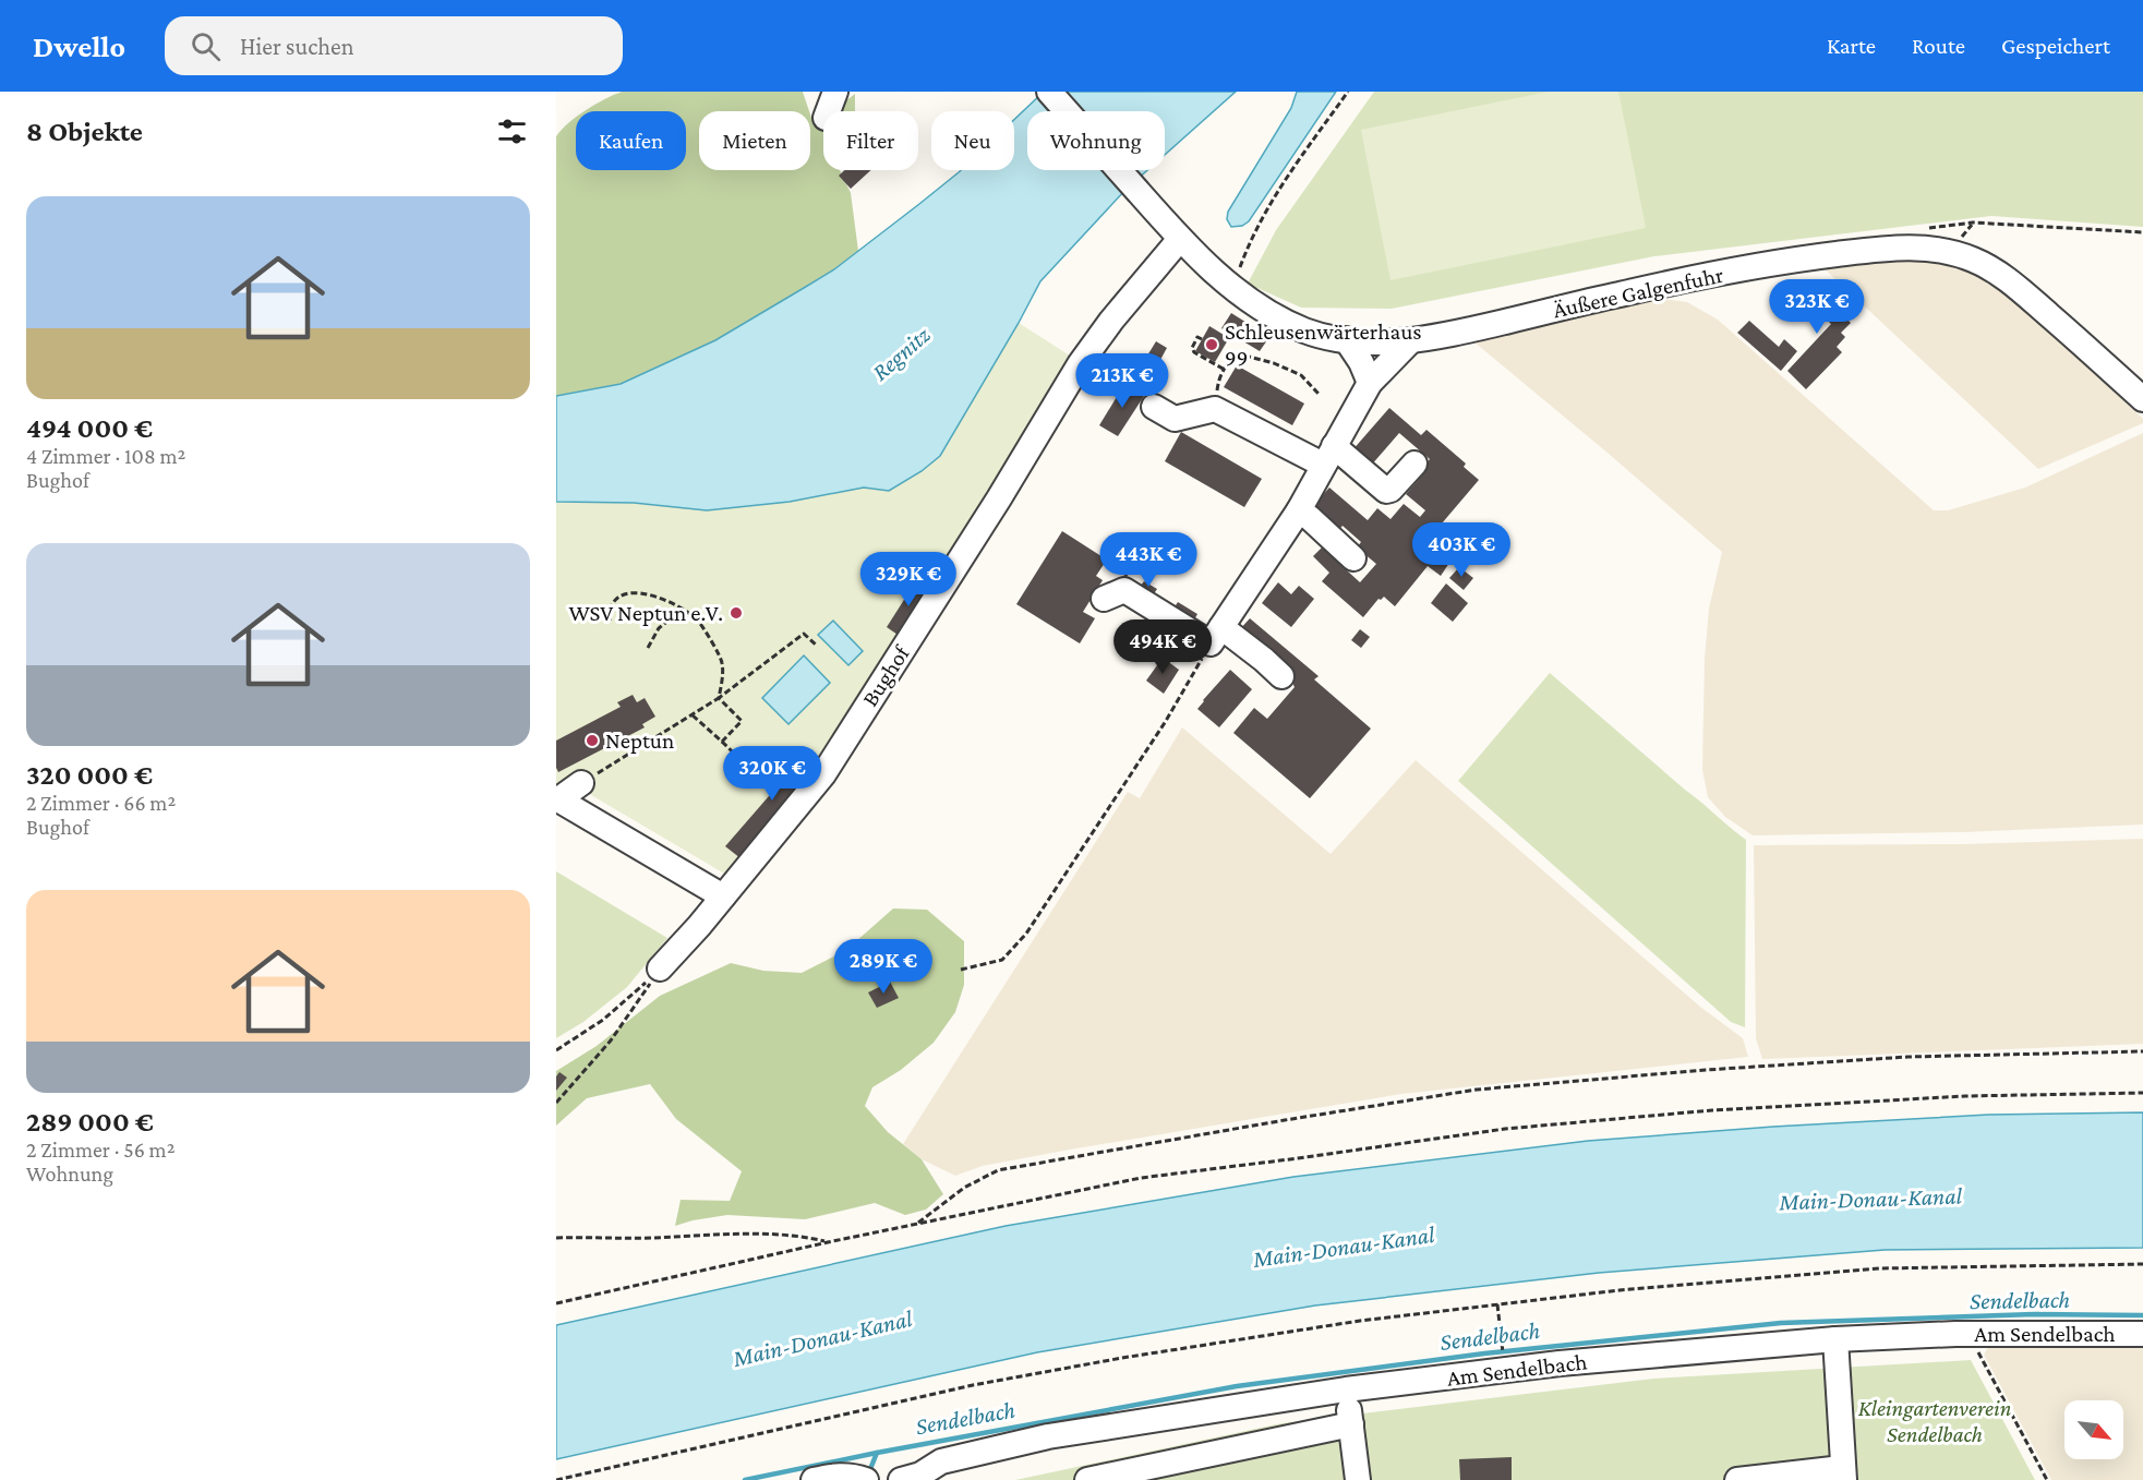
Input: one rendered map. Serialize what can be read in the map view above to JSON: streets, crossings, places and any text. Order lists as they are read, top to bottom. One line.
{"streets":{"street":["Äußere Galgenfuhr","Bughof","Am Sendelbach"]},"crossings":[["Äußere Galgenfuhr","Bughof"]],"water":["Regnitz","Main-Donau-Kanal","Sendelbach"],"parks":["Kleingartenverein Sendelbach"],"places":["Schleusenwärterhaus 99","WSV Neptun e.V.","Neptun"],"north":"bottom right","page":{"header":"Dwello","search":"Hier suchen","nav":["Karte","Route","Gespeichert"],"heading":"8 Objekte","chip":["Kaufen","Mieten","Filter","Neu","Wohnung"],"list":[{"name":"494 000 €","note":"4 Zimmer · 108 m² · Bughof"},{"name":"320 000 €","note":"2 Zimmer · 66 m² · Bughof"},{"name":"289 000 €","note":"2 Zimmer · 56 m² · Wohnung"}],"price":["323K €","213K €","403K €","443K €","329K €","494K €","320K €","289K €"]}}
